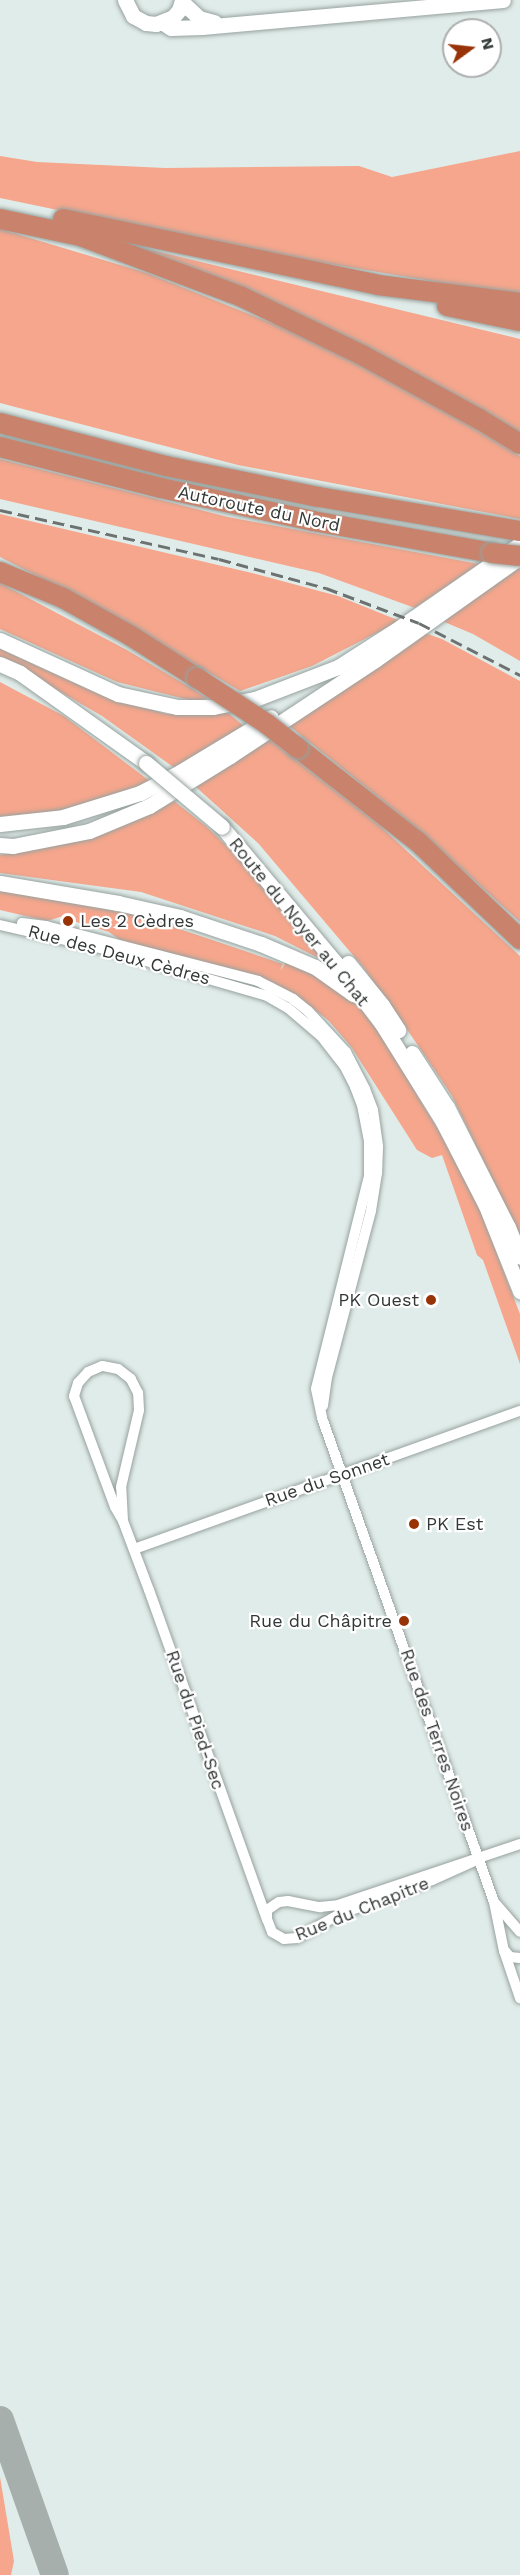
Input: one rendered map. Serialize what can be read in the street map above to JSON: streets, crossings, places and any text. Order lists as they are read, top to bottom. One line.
{"streets":{"highway":["Autoroute du Nord"],"street":["Route du Noyer au Chat","Rue des Deux Cèdres","Rue du Sonnet","Rue du Pied-Sec","Rue des Terres Noires","Rue du Chapitre"]},"crossings":[["Rue des Deux Cèdres","Rue des Terres Noires"],["Rue du Sonnet","Rue du Pied-Sec"],["Rue du Sonnet","Rue des Terres Noires"],["Rue du Pied-Sec","Rue du Chapitre"],["Rue des Terres Noires","Rue du Chapitre"]],"places":["Les 2 Cèdres","PK Ouest","PK Est","Rue du Châpitre"],"north":"right"}
